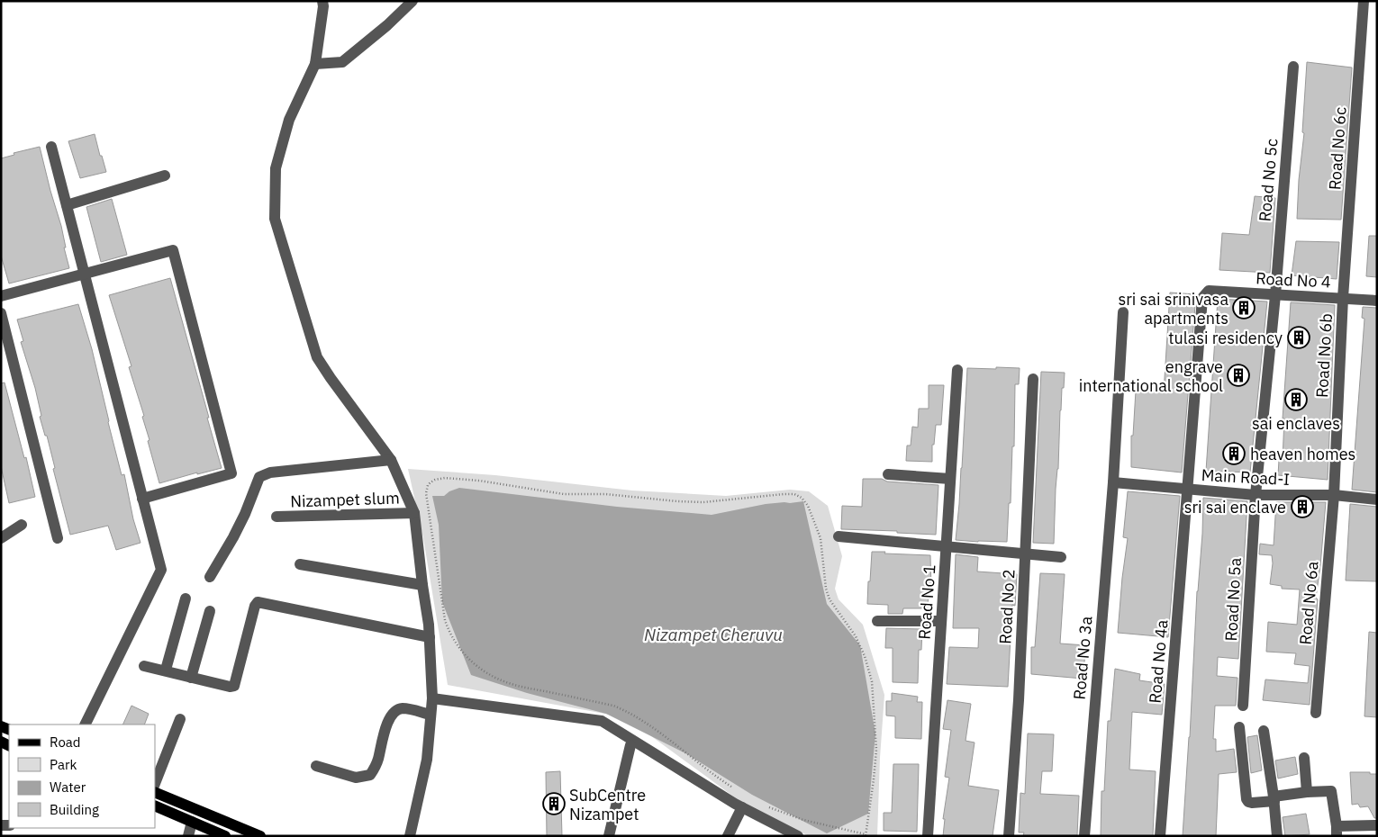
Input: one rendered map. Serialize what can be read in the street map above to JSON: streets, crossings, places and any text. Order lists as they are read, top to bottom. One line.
{"streets":{"street":["Road No 6c","Road No 5c","Road No 4","Road No 6b","Main Road-I","Nizampet slum","Road No 5a","Road No 1","Road No 6a","Road No 2","Road No 3a","Road No 4a"]},"crossings":[["Road No 6c","Road No 4"],["Road No 6c","Road No 6b"],["Road No 5c","Road No 4"],["Road No 5c","Main Road-I"],["Road No 5c","Road No 5a"],["Road No 4","Road No 6b"],["Road No 4","Road No 4a"],["Road No 6b","Main Road-I"],["Road No 6b","Road No 6a"],["Main Road-I","Road No 5a"],["Main Road-I","Road No 6a"],["Main Road-I","Road No 3a"],["Main Road-I","Road No 4a"]],"water":["Nizampet Cheruvu"],"places":{"building":["sri sai srinivasa apartments","tulasi residency","engrave international school","sai enclaves","heaven homes","sri sai enclave","SubCentre Nizampet"]},"legend":["Road","Park","Water","Building"]}
